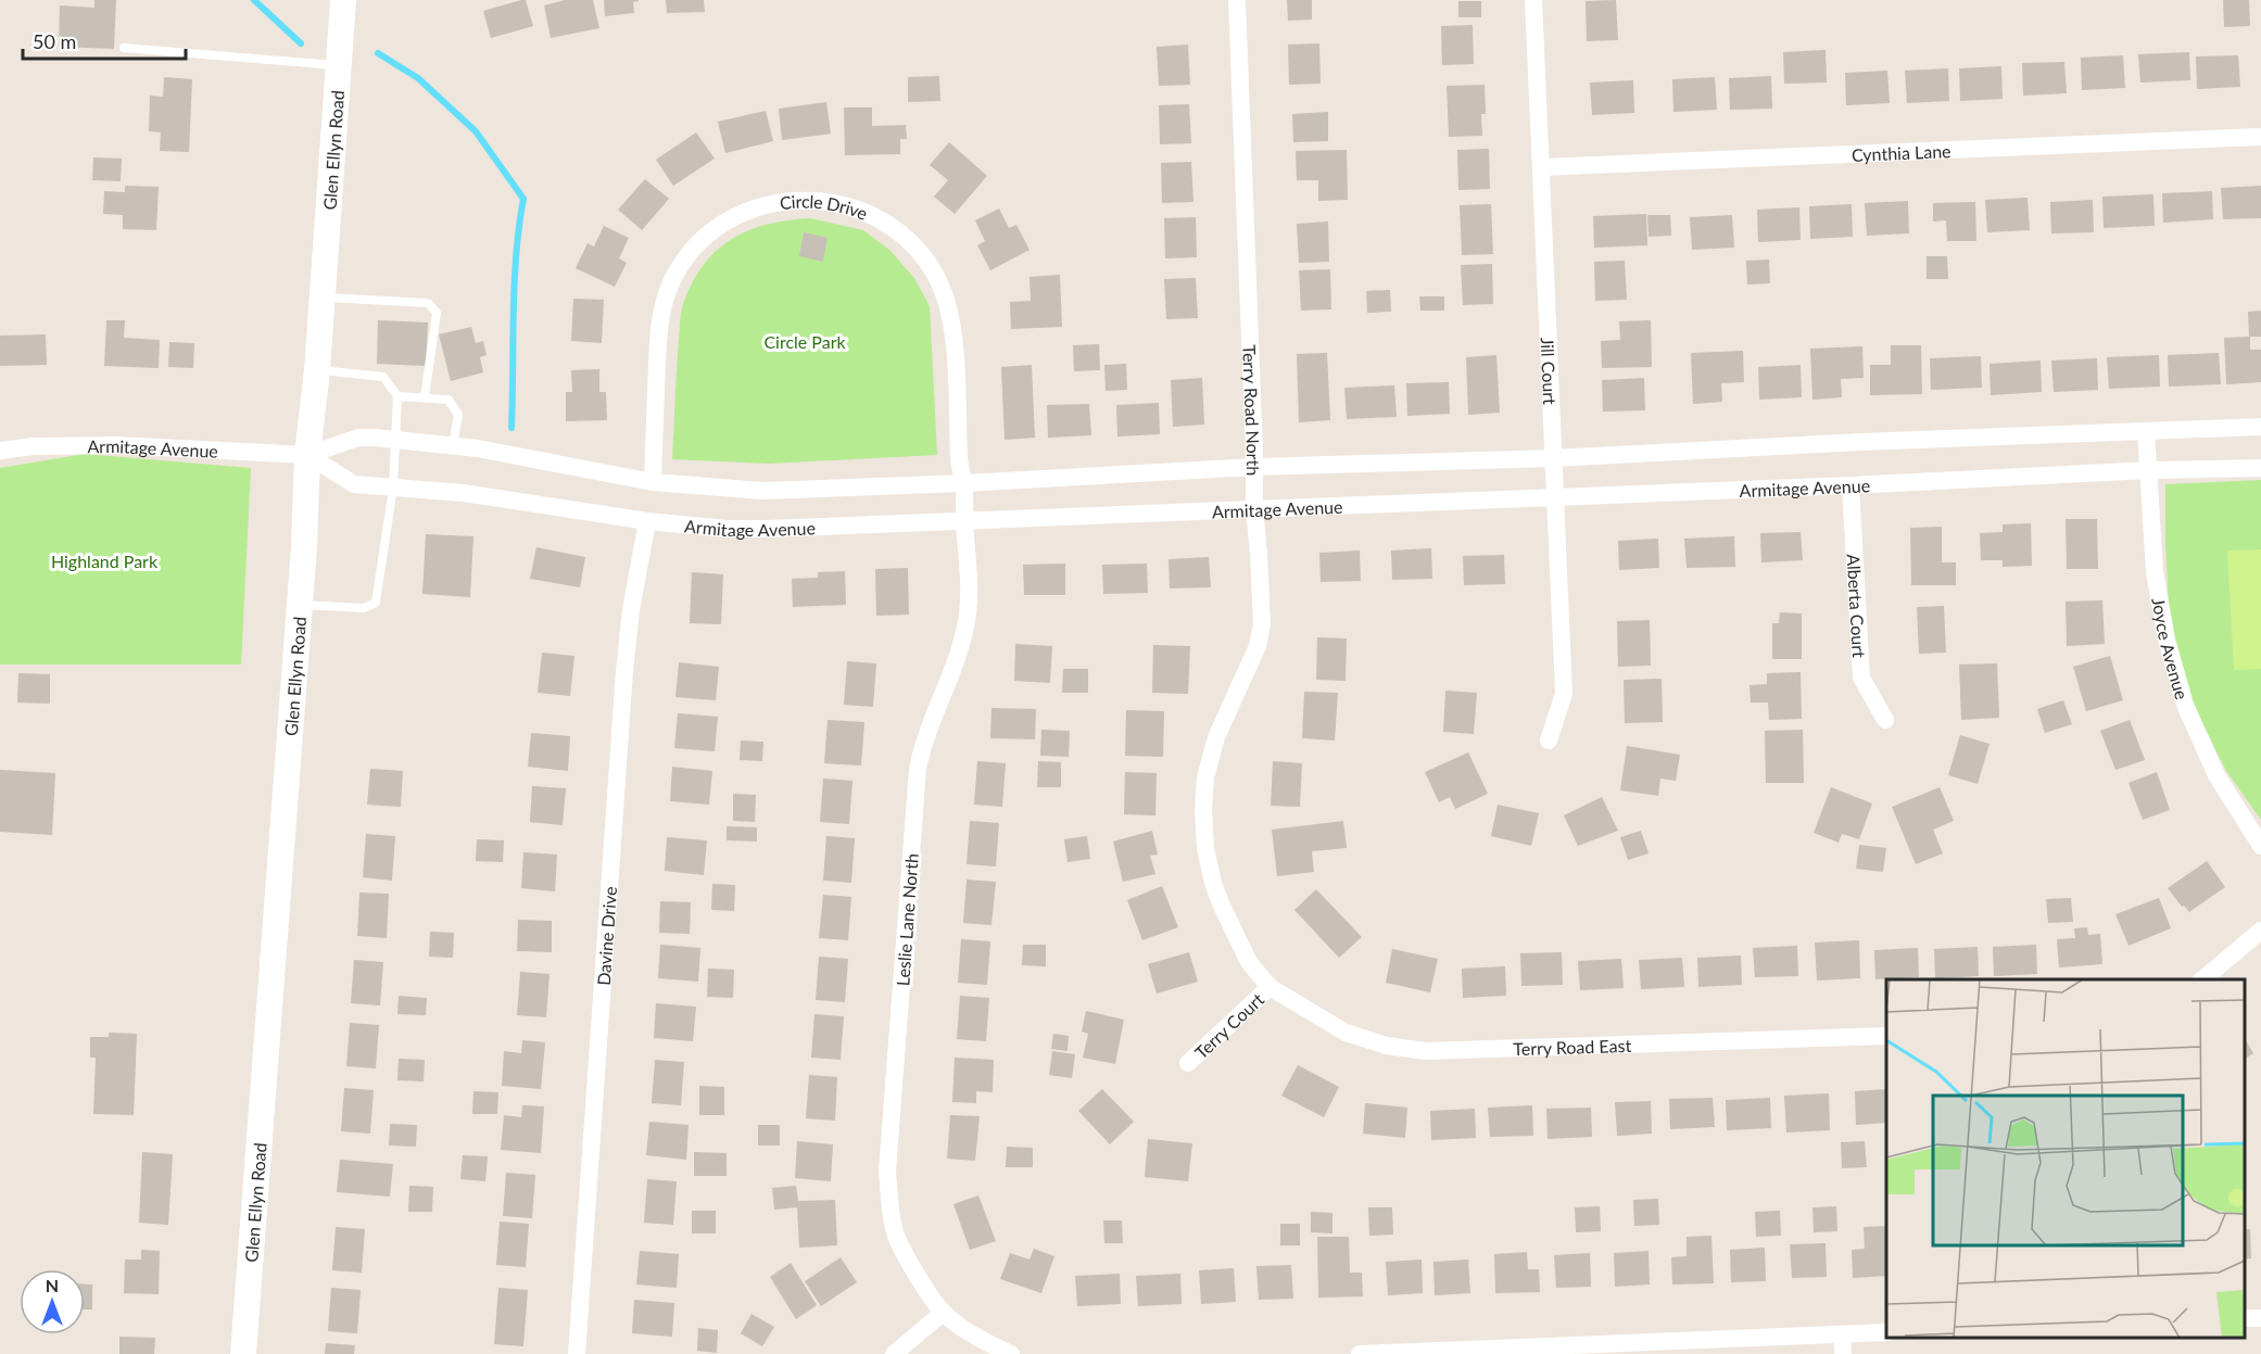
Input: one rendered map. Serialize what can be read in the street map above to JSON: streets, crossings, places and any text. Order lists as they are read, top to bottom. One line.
{"streets":{"street":["Glen Ellyn Road","Cynthia Lane","Circle Drive","Jill Court","Terry Road North","Armitage Avenue","Alberta Court","Joyce Avenue","Leslie Lane North","Davine Drive","Terry Court","Terry Road East"]},"crossings":[["Glen Ellyn Road","Armitage Avenue"],["Cynthia Lane","Jill Court"],["Circle Drive","Armitage Avenue"],["Circle Drive","Leslie Lane North"],["Jill Court","Armitage Avenue"],["Terry Road North","Armitage Avenue"],["Terry Road North","Terry Court"],["Terry Road North","Terry Road East"],["Armitage Avenue","Alberta Court"],["Armitage Avenue","Joyce Avenue"],["Armitage Avenue","Leslie Lane North"],["Armitage Avenue","Davine Drive"],["Terry Court","Terry Road East"]],"parks":["Circle Park","Highland Park"],"scale_bar":"50 m","north":"top"}
